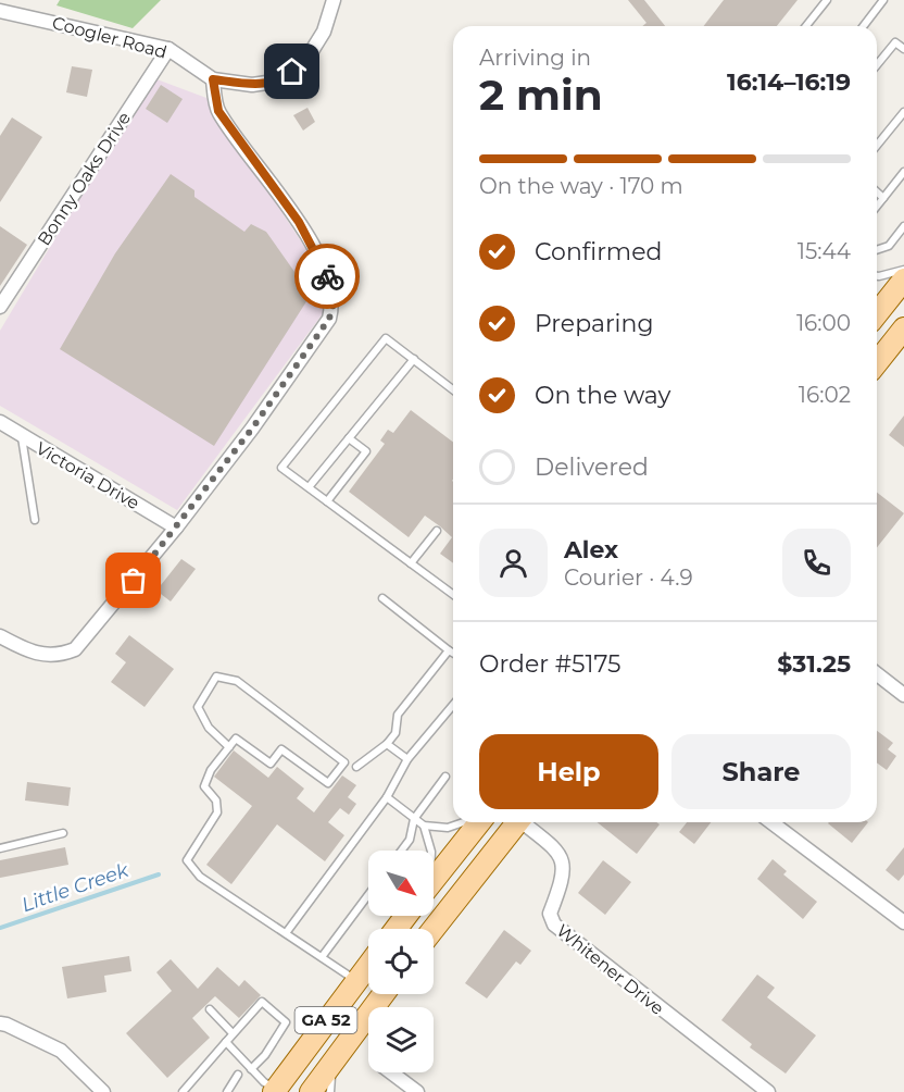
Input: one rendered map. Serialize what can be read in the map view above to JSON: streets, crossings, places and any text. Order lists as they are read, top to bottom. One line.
{"streets":{"main road":["GA 52"],"street":["Coogler Road","Bonny Oaks Drive","Victoria Drive","Whitener Drive"]},"crossings":[["Coogler Road","Bonny Oaks Drive"]],"water":["Little Creek"],"north":"bottom right","page":{"heading":["2 min","Arriving in","16:14–16:19"],"panel":["Alex","Courier · 4.9","Order #5175","$31.25"],"bar":"On the way · 170 m","list":[["Confirmed","15:44"],["Preparing","16:00"],["On the way","16:02"],"Delivered"],"buttons":["Help","Share"]}}
